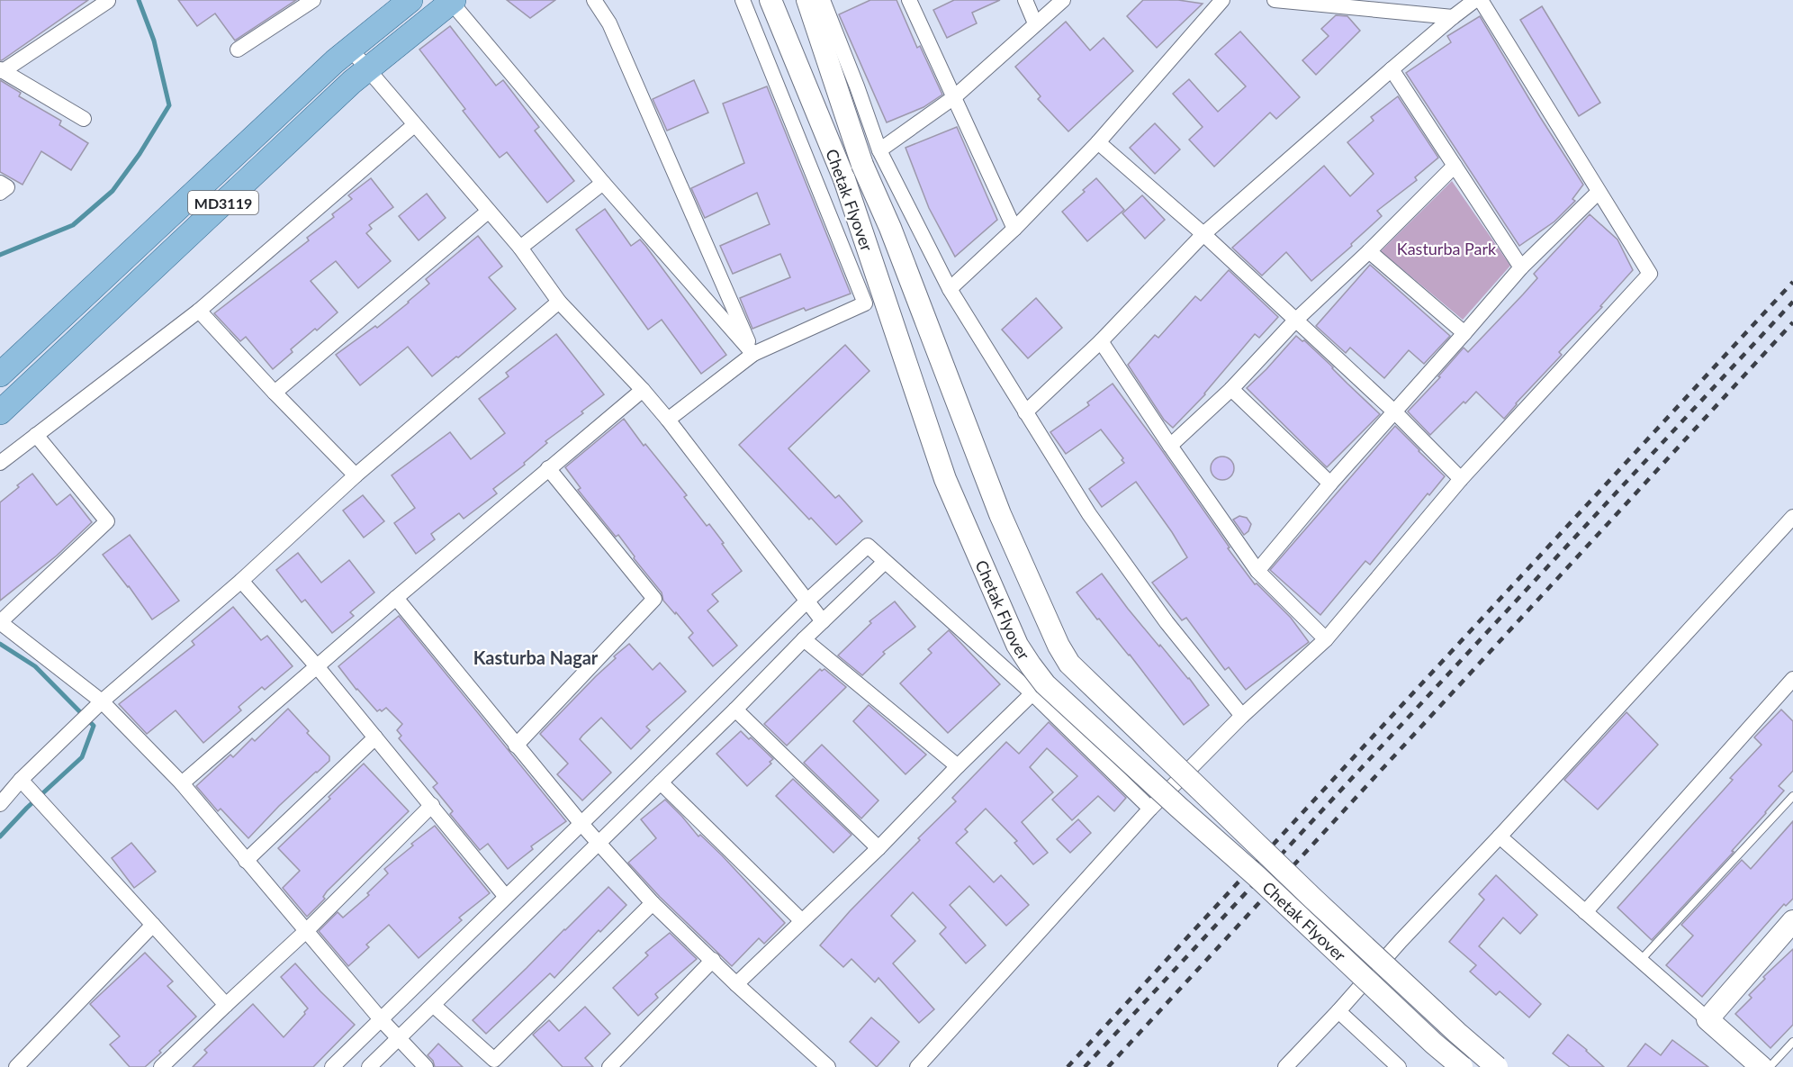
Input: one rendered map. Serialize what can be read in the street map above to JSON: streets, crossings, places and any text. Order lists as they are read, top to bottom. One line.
{"streets":{"main road":["Chetak Flyover","MD3119"]},"districts":["Kasturba Nagar"],"parks":["Kasturba Park"]}
